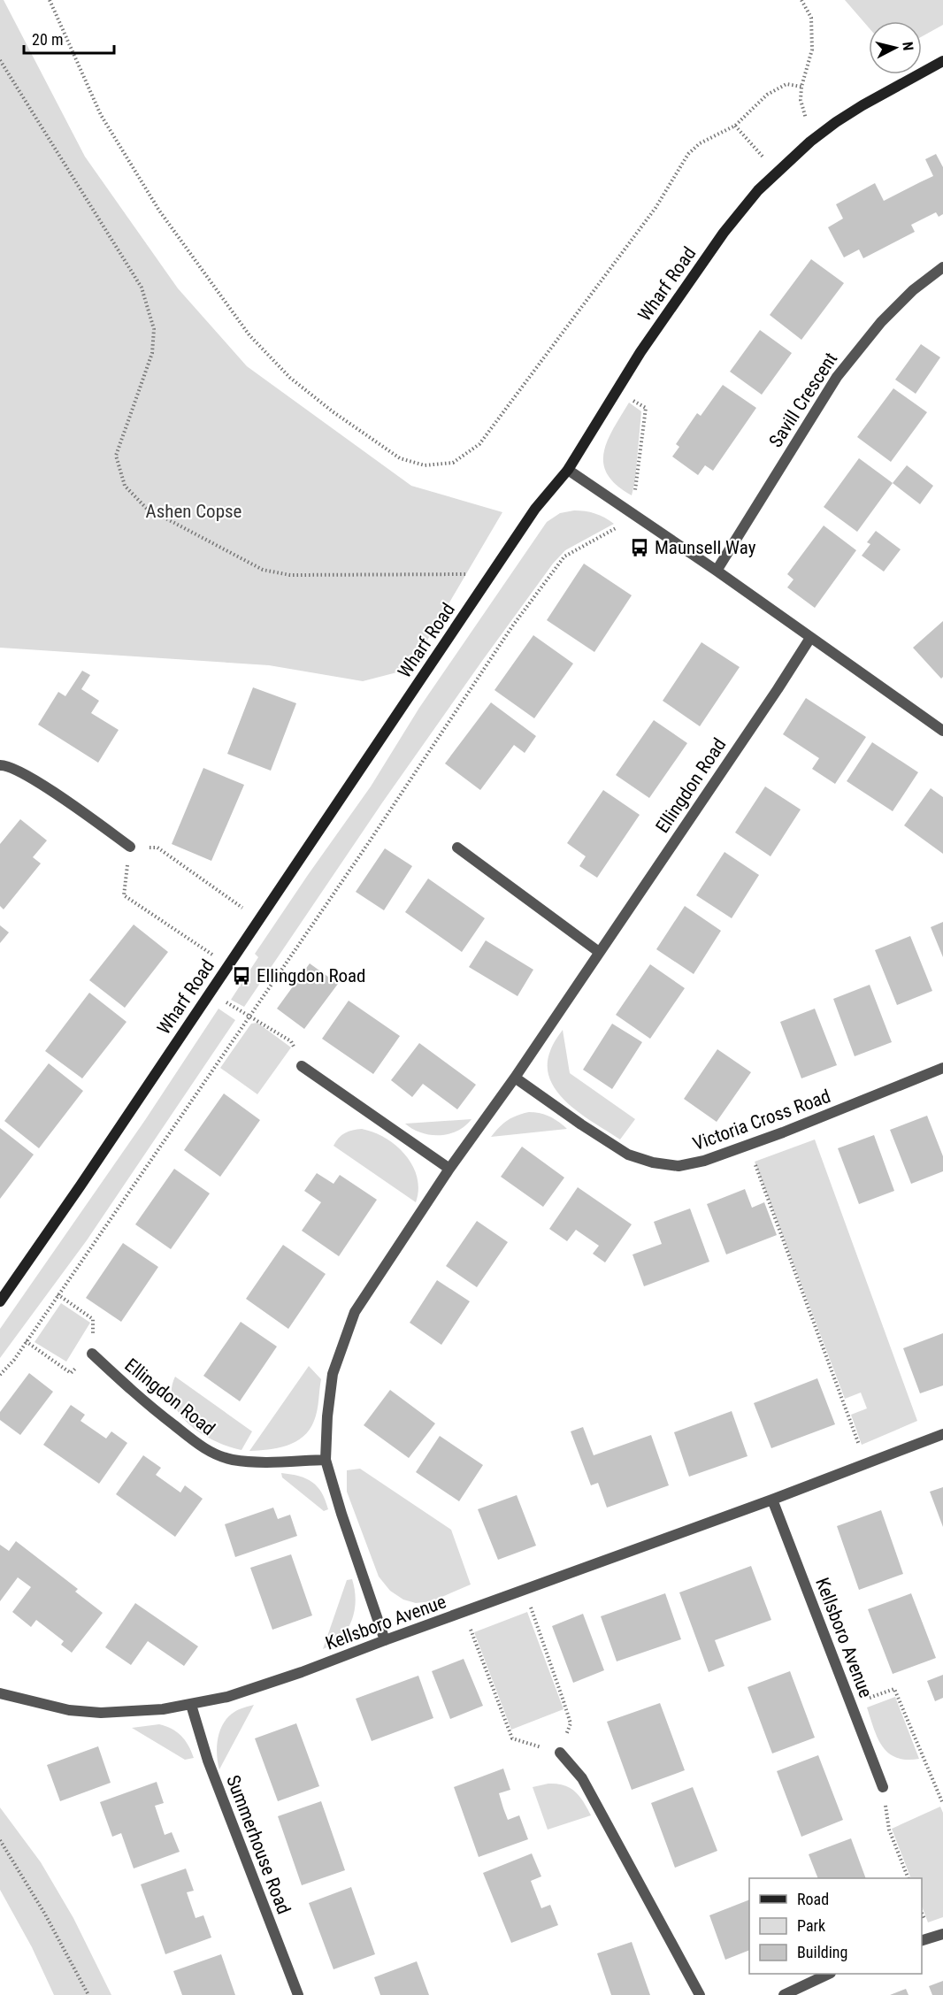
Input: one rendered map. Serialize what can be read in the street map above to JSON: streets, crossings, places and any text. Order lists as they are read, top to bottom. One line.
{"streets":{"main road":["Wharf Road"],"street":["Savill Crescent","Ellingdon Road","Victoria Cross Road","Kellsboro Avenue","Summerhouse Road"]},"crossings":[["Ellingdon Road","Victoria Cross Road"],["Ellingdon Road","Kellsboro Avenue"],["Kellsboro Avenue","Summerhouse Road"]],"parks":["Ashen Copse"],"places":{"bus stop":["Maunsell Way","Ellingdon Road"]},"legend":["Road","Park","Building"],"scale_bar":"20 m","north":"right"}
